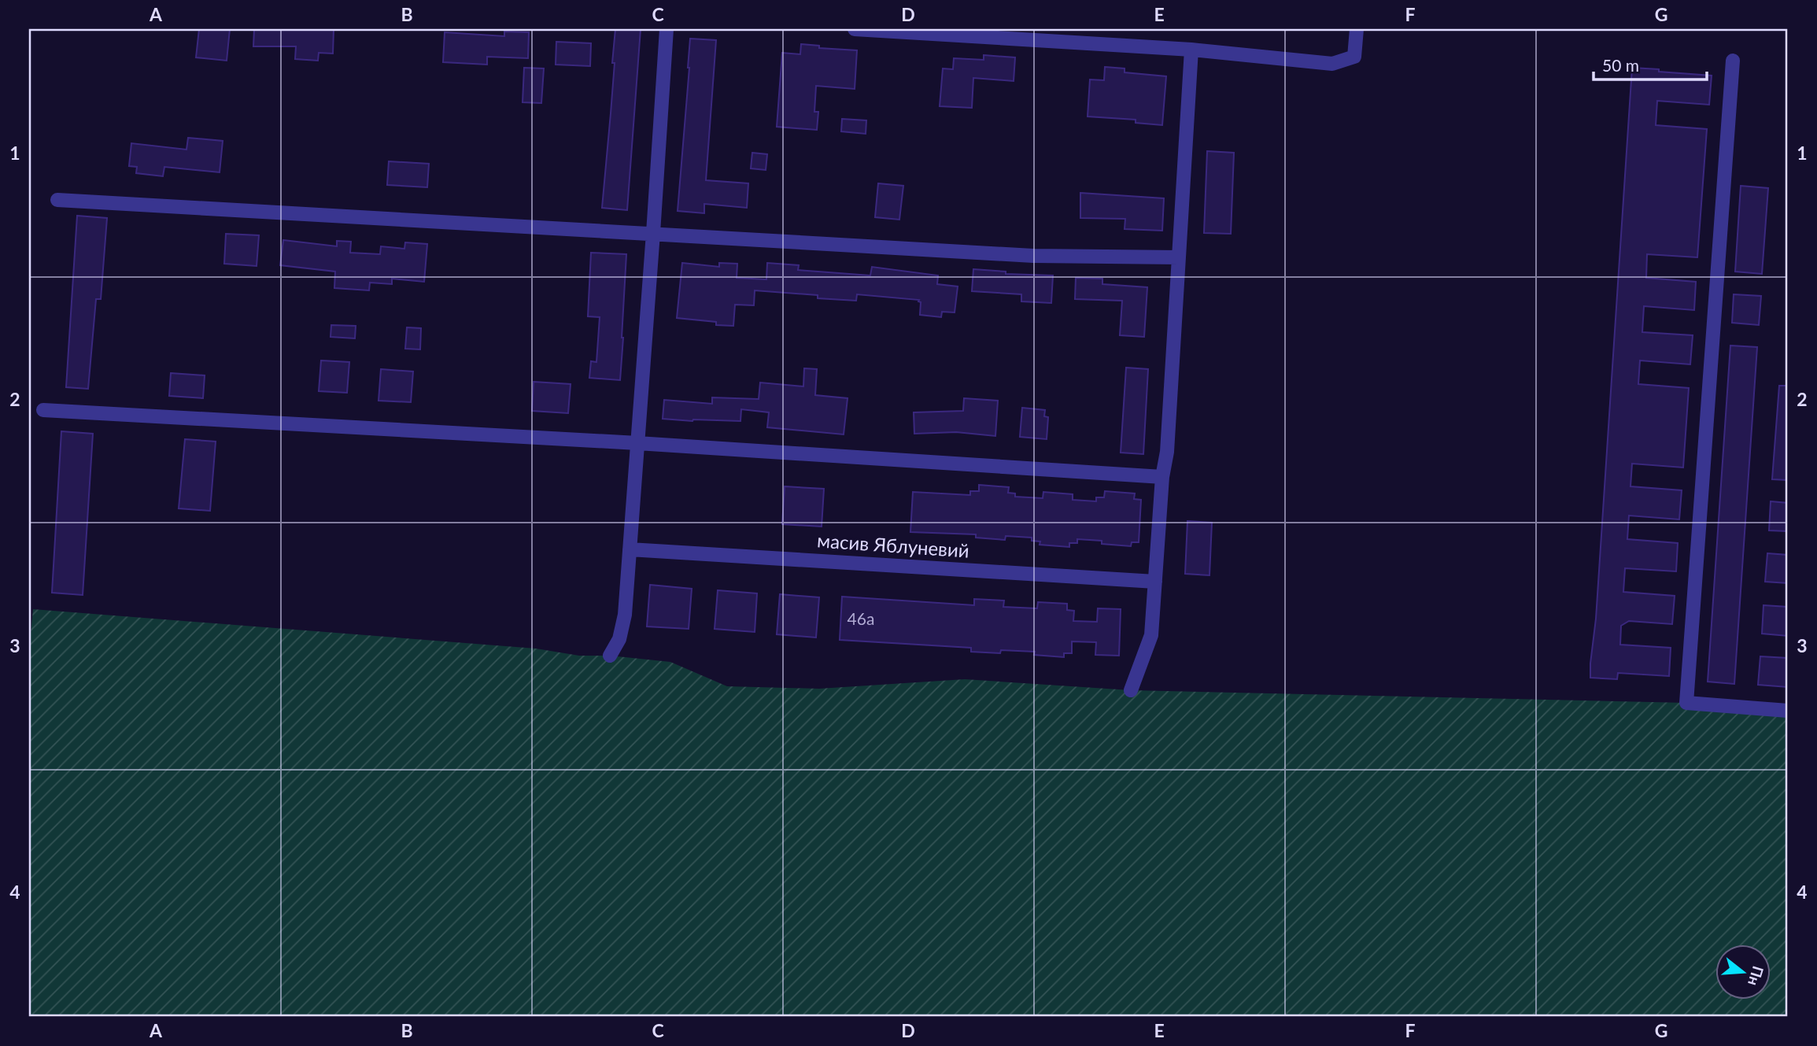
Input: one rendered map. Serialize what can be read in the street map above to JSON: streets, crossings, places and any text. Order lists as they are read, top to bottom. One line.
{"streets":{"street":["масив Яблуневий"]},"house_numbers":["46а"],"scale_bar":"50 m","north":"right","grid":{"columns":["A","B","C","D","E","F","G"],"rows":["1","2","3","4"]}}
